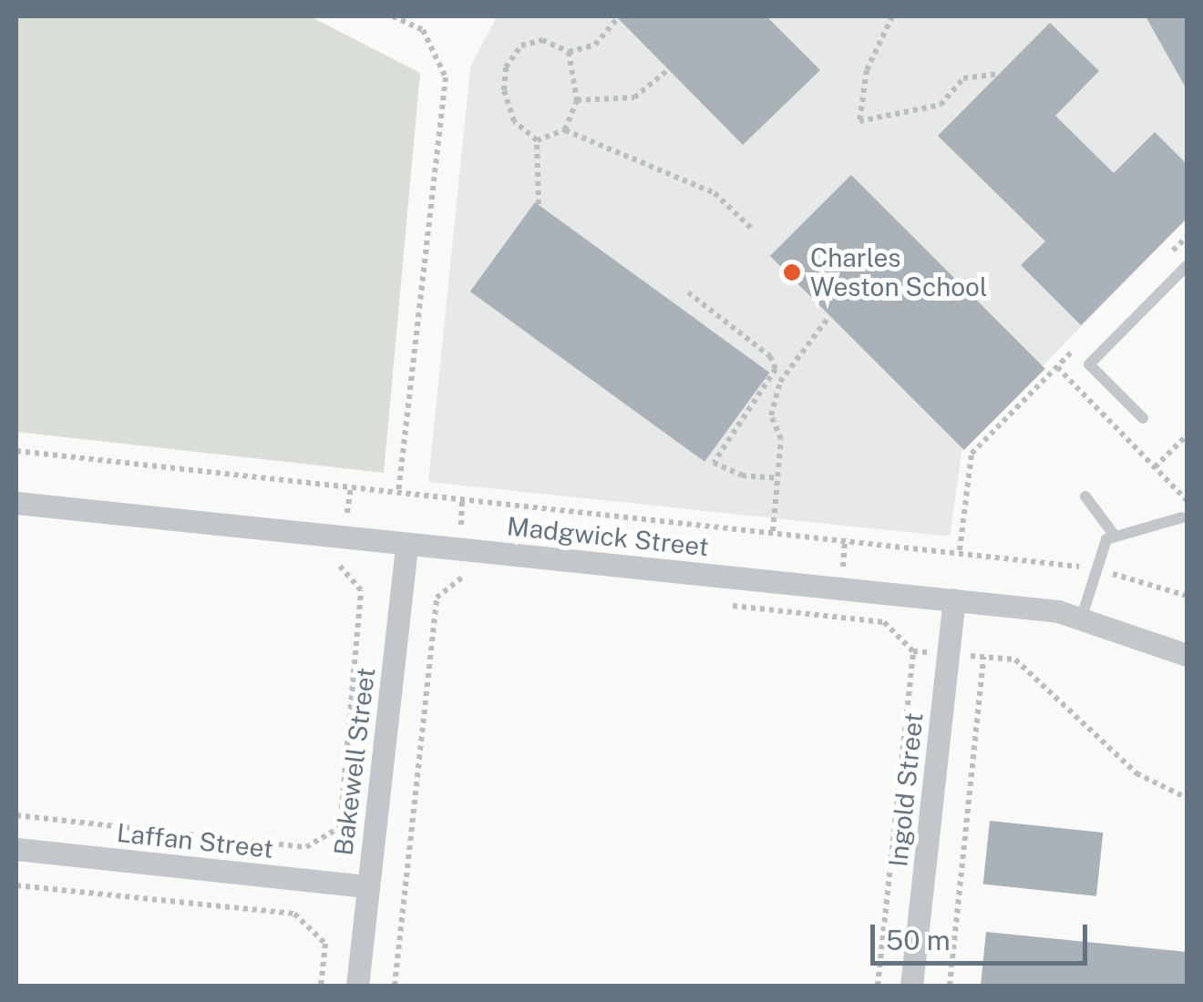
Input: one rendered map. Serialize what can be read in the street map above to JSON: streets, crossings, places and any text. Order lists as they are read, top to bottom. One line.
{"streets":{"street":["Madgwick Street","Bakewell Street","Ingold Street","Laffan Street"]},"crossings":[["Madgwick Street","Bakewell Street"],["Madgwick Street","Ingold Street"],["Bakewell Street","Laffan Street"]],"places":["Charles Weston School"],"scale_bar":"50 m"}
